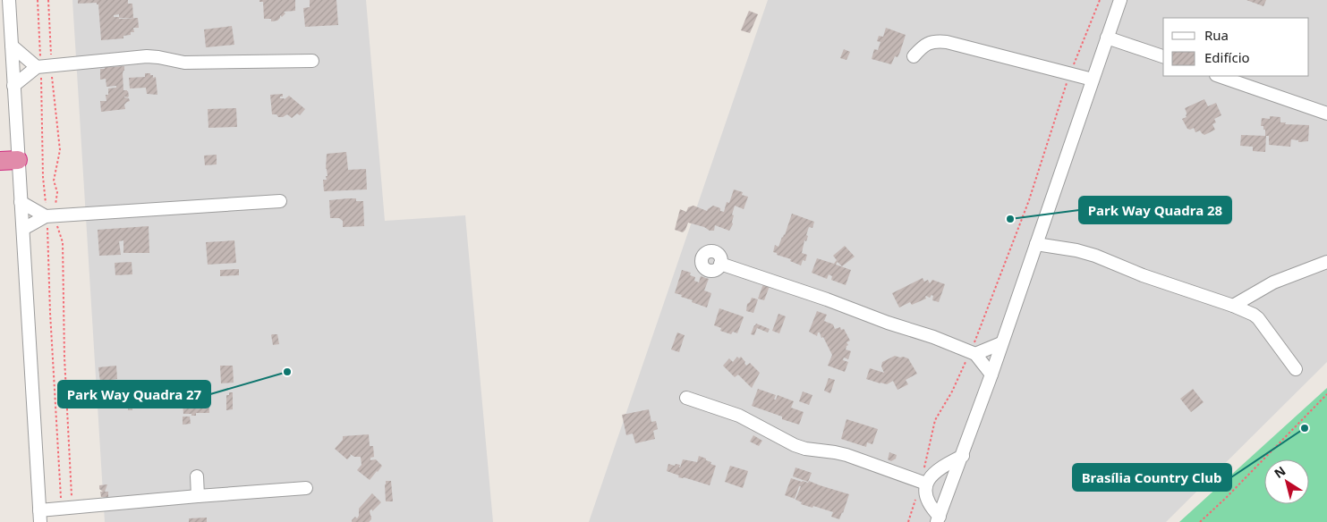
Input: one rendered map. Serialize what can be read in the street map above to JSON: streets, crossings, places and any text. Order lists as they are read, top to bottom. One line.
{"places":["Park Way Quadra 28","Park Way Quadra 27","Brasília Country Club"],"legend":["Rua","Edifício"],"north":"top left"}
